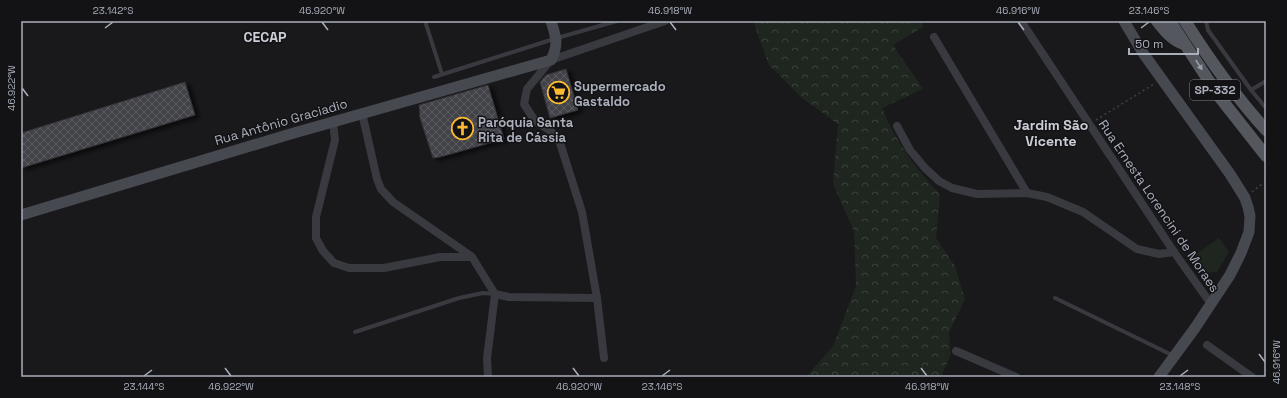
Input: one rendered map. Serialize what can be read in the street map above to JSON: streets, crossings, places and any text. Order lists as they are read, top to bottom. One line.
{"streets":{"main road":["SP-332","Rua Antônio Graciadio"],"street":["Rua Ernesta Lorencini de Moraes"]},"districts":["CECAP","Jardim São Vicente"],"places":{"supermarket":["Supermercado Gastaldo"],"church":["Paróquia Santa Rita de Cássia"]},"scale_bar":"50 m","coordinates":["23.142°S","46.920°W","46.918°W","46.916°W","23.146°S","46.922°W","23.144°S","23.148°S"]}
